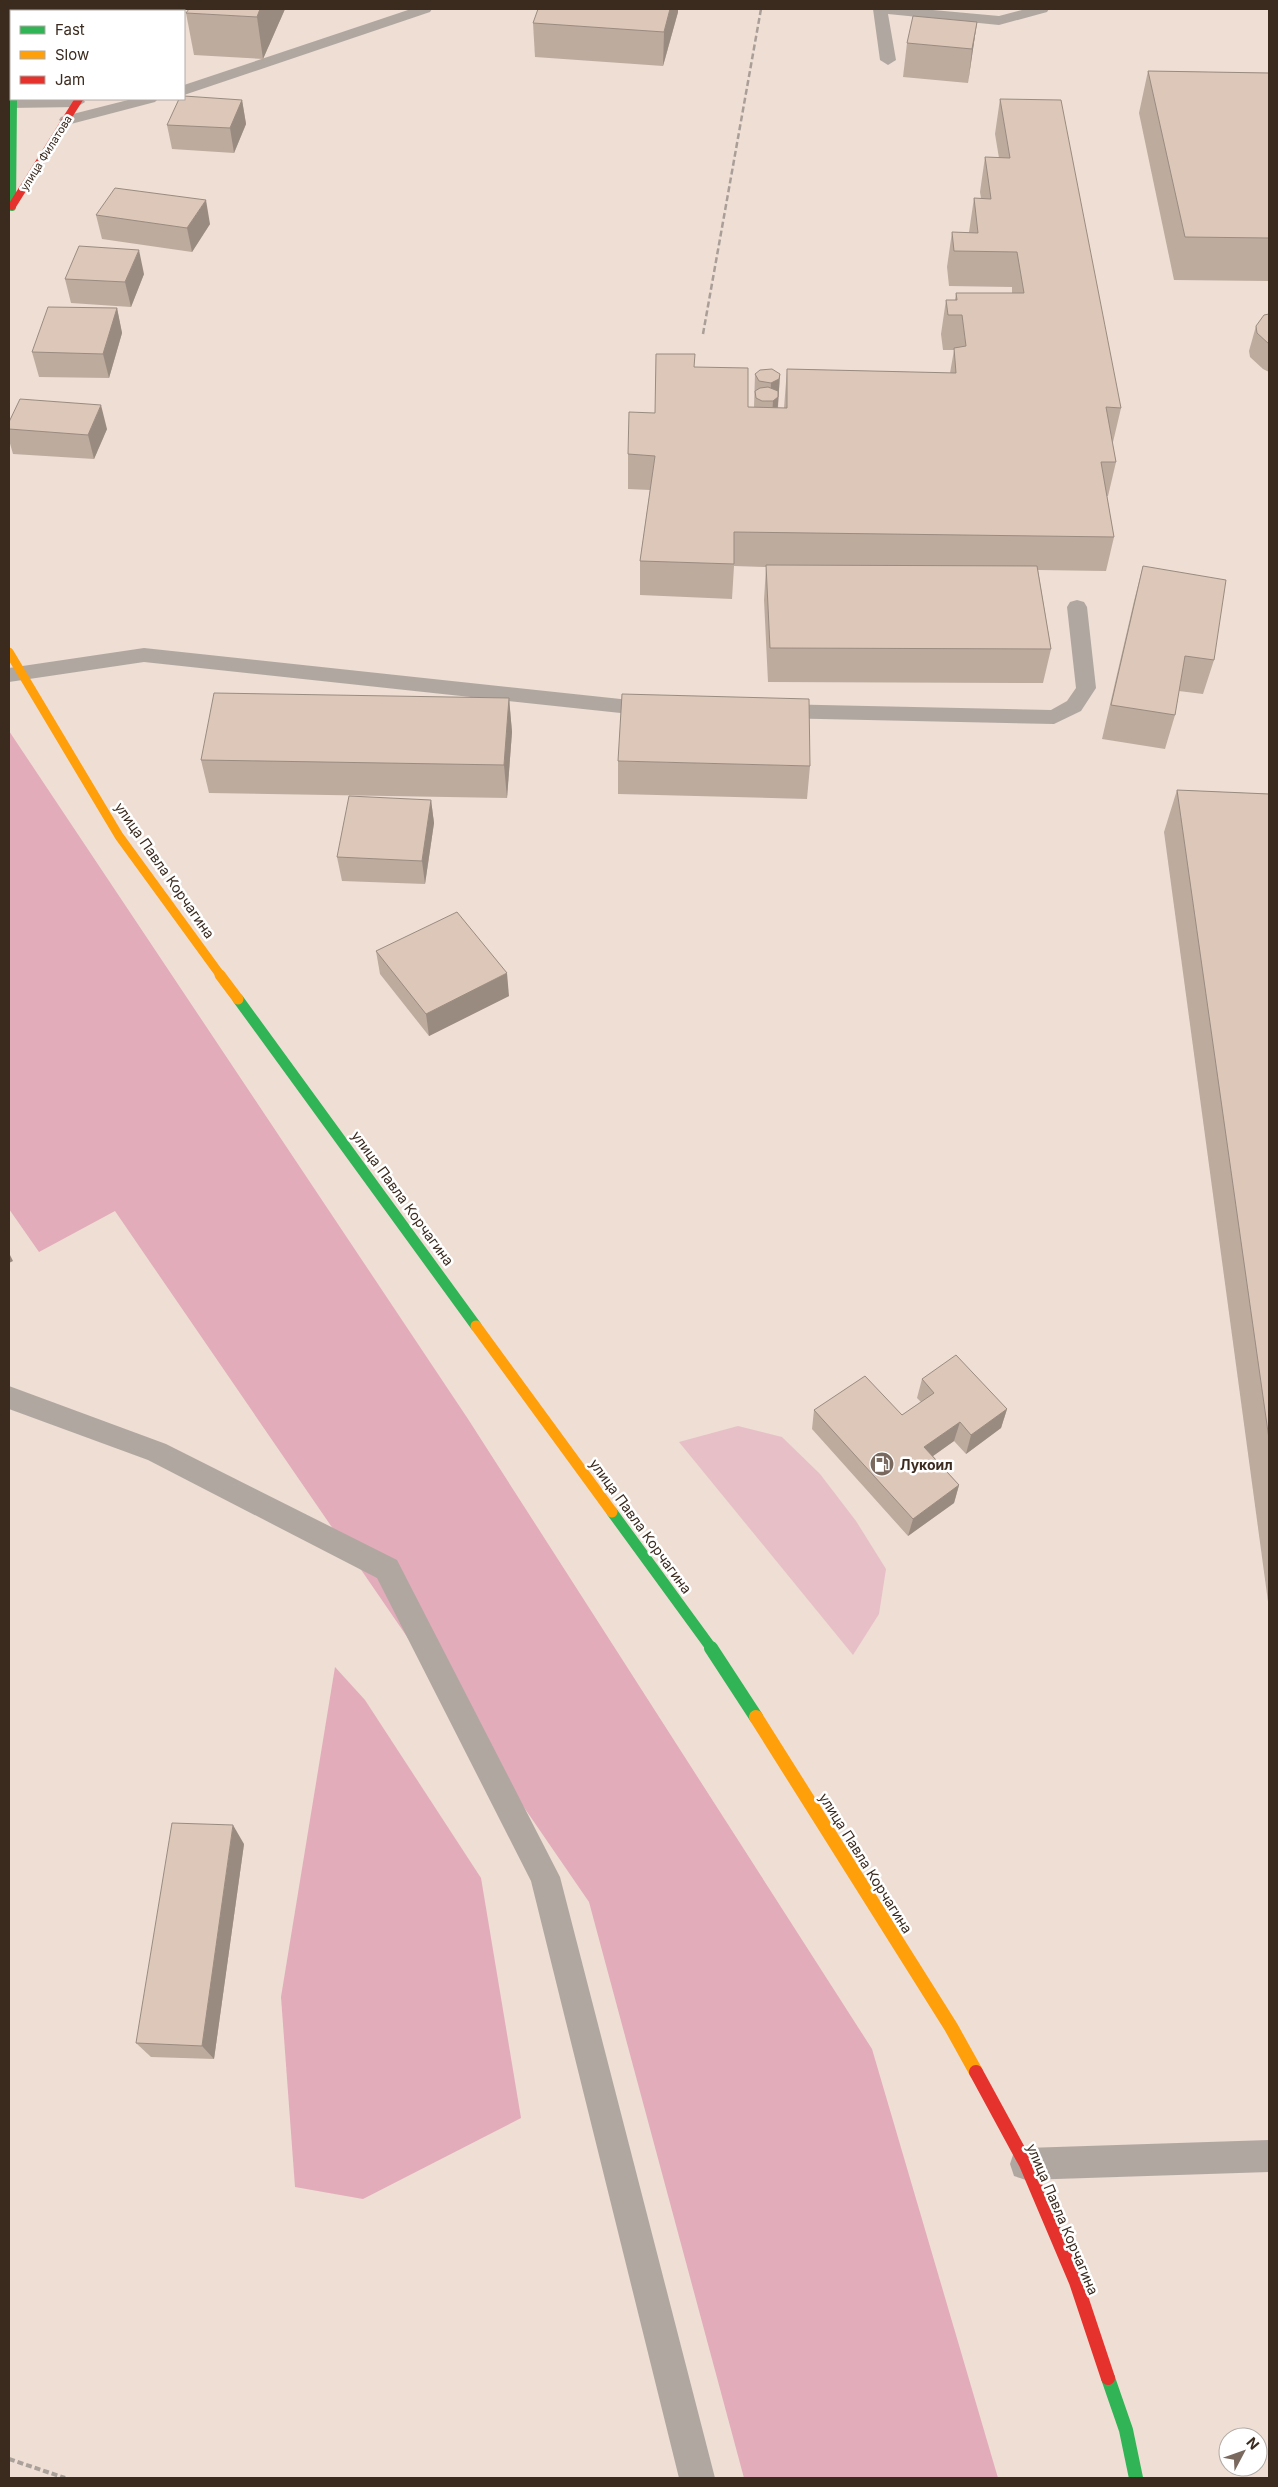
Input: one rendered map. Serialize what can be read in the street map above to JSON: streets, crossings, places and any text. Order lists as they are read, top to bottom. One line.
{"streets":{"main road":["улица Филатова","улица Павла Корчагина"]},"places":{"fuel station":["Лукоил"]},"legend":["Fast","Slow","Jam"],"north":"top right"}
